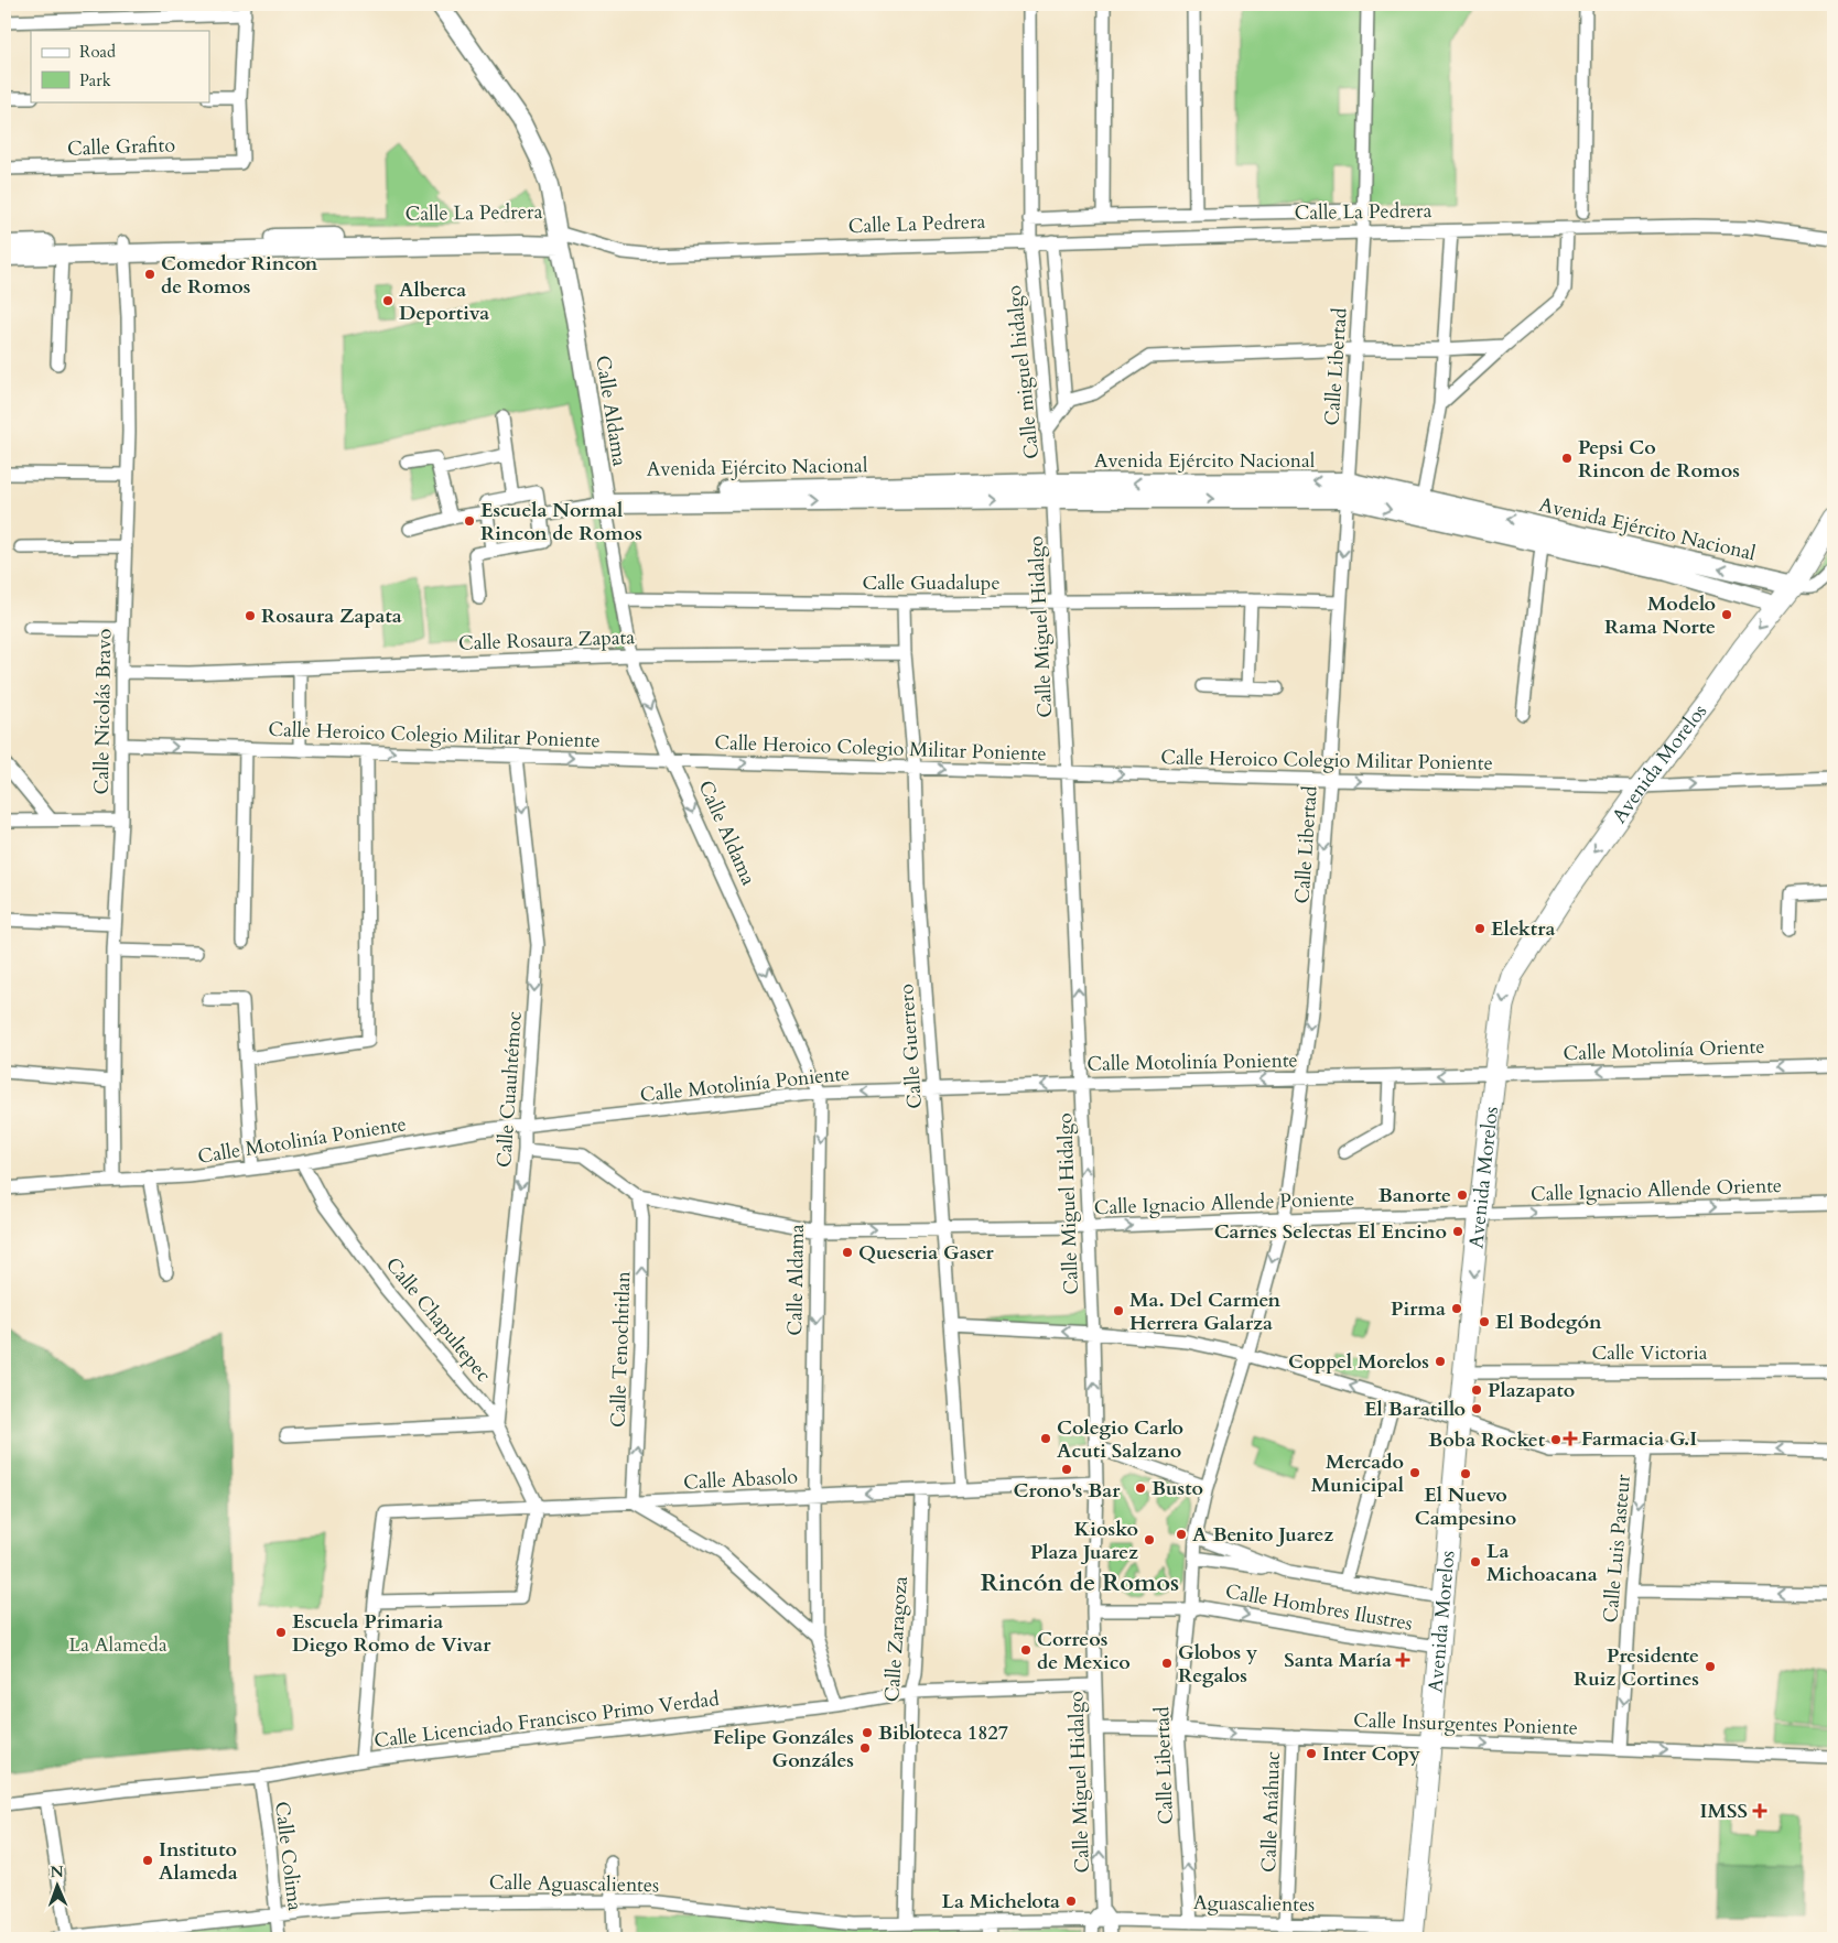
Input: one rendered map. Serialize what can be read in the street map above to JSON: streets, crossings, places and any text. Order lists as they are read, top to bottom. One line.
{"streets":{"main road":["Calle La Pedrera","Calle Aldama","Avenida Ejército Nacional","Avenida Morelos"],"street":["Calle Grafito","Calle Libertad","Calle miguel hidalgo","Calle Guadalupe","Calle Miguel Hidalgo","Calle Rosaura Zapata","Calle Nicolás Bravo","Calle Heroico Colegio Militar Poniente","Calle Guerrero","Calle Motolinía Oriente","Calle Motolinía Poniente","Calle Cuauhtémoc","Calle Ignacio Allende Oriente","Calle Ignacio Allende Poniente","Calle Chapultepec","Calle Tenochtitlan","Calle Victoria","Calle Abasolo","Calle Luis Pasteur","Calle Hombres Ilustres","Calle Zaragoza","Calle Licenciado Francisco Primo Verdad","Calle Insurgentes Poniente","Calle Anáhuac","Calle Colima","Calle Aguascalientes","Aguascalientes"]},"crossings":[["Calle La Pedrera","Calle Libertad"],["Calle La Pedrera","Calle miguel hidalgo"],["Calle La Pedrera","Calle Aldama"],["Calle La Pedrera","Calle Nicolás Bravo"],["Calle Libertad","Avenida Ejército Nacional"],["Calle Libertad","Calle Guadalupe"],["Calle Libertad","Calle Heroico Colegio Militar Poniente"],["Calle Libertad","Calle Motolinía Poniente"],["Calle Libertad","Calle Ignacio Allende Poniente"],["Calle Libertad","Calle Hombres Ilustres"],["Calle Libertad","Calle Insurgentes Poniente"],["Calle Libertad","Aguascalientes"],["Calle miguel hidalgo","Avenida Ejército Nacional"],["Calle miguel hidalgo","Calle Miguel Hidalgo"],["Calle Aldama","Avenida Ejército Nacional"],["Calle Aldama","Calle Guadalupe"],["Calle Aldama","Calle Rosaura Zapata"],["Calle Aldama","Calle Heroico Colegio Militar Poniente"],["Calle Aldama","Calle Motolinía Poniente"],["Calle Aldama","Calle Ignacio Allende Poniente"],["Calle Aldama","Calle Abasolo"],["Calle Aldama","Calle Licenciado Francisco Primo Verdad"],["Avenida Ejército Nacional","Calle Miguel Hidalgo"],["Avenida Ejército Nacional","Avenida Morelos"],["Calle Guadalupe","Calle Miguel Hidalgo"],["Calle Guadalupe","Calle Guerrero"],["Calle Miguel Hidalgo","Calle Heroico Colegio Militar Poniente"],["Calle Miguel Hidalgo","Calle Motolinía Poniente"],["Calle Miguel Hidalgo","Calle Ignacio Allende Poniente"],["Calle Miguel Hidalgo","Calle Abasolo"],["Calle Miguel Hidalgo","Calle Hombres Ilustres"],["Calle Miguel Hidalgo","Calle Licenciado Francisco Primo Verdad"],["Calle Miguel Hidalgo","Calle Insurgentes Poniente"],["Calle Rosaura Zapata","Calle Nicolás Bravo"],["Calle Rosaura Zapata","Calle Guerrero"],["Calle Nicolás Bravo","Calle Heroico Colegio Militar Poniente"],["Calle Nicolás Bravo","Calle Motolinía Poniente"],["Calle Heroico Colegio Militar Poniente","Avenida Morelos"],["Calle Heroico Colegio Militar Poniente","Calle Guerrero"],["Calle Heroico Colegio Militar Poniente","Calle Cuauhtémoc"],["Avenida Morelos","Calle Motolinía Oriente"],["Avenida Morelos","Calle Motolinía Poniente"],["Avenida Morelos","Calle Ignacio Allende Oriente"],["Avenida Morelos","Calle Ignacio Allende Poniente"],["Avenida Morelos","Calle Victoria"],["Avenida Morelos","Calle Hombres Ilustres"],["Avenida Morelos","Calle Insurgentes Poniente"],["Avenida Morelos","Aguascalientes"],["Calle Guerrero","Calle Motolinía Poniente"],["Calle Guerrero","Calle Ignacio Allende Poniente"],["Calle Guerrero","Calle Abasolo"],["Calle Motolinía Oriente","Calle Motolinía Poniente"],["Calle Motolinía Poniente","Calle Cuauhtémoc"],["Calle Motolinía Poniente","Calle Chapultepec"],["Calle Cuauhtémoc","Calle Ignacio Allende Poniente"],["Calle Cuauhtémoc","Calle Chapultepec"],["Calle Ignacio Allende Oriente","Calle Ignacio Allende Poniente"],["Calle Ignacio Allende Poniente","Calle Tenochtitlan"],["Calle Chapultepec","Calle Abasolo"],["Calle Tenochtitlan","Calle Abasolo"],["Calle Abasolo","Calle Zaragoza"],["Calle Luis Pasteur","Calle Insurgentes Poniente"],["Calle Zaragoza","Calle Licenciado Francisco Primo Verdad"],["Calle Zaragoza","Calle Aguascalientes"],["Calle Licenciado Francisco Primo Verdad","Calle Colima"],["Calle Insurgentes Poniente","Calle Anáhuac"],["Calle Anáhuac","Aguascalientes"],["Calle Colima","Calle Aguascalientes"],["Calle Aguascalientes","Aguascalientes"]],"one_way":["Calle Aldama","Calle Miguel Hidalgo","Calle Heroico Colegio Militar Poniente","Avenida Morelos","Calle Motolinía Oriente","Calle Motolinía Poniente","Calle Cuauhtémoc","Calle Ignacio Allende Oriente","Calle Tenochtitlan","Calle Luis Pasteur","Calle Insurgentes Poniente"],"districts":["Rincón de Romos"],"parks":["La Alameda"],"places":{"other":["Comedor Rincon de Romos","Alberca Deportiva","Pepsi Co Rincon de Romos","Escuela Normal Rincon de Romos","Modelo Rama Norte","Rosaura Zapata","Elektra","Banorte","Carnes Selectas El Encino","Queseria Gaser","Pirma","Ma. Del Carmen Herrera Galarza","El Bodegón","Coppel Morelos","Plazapato","El Baratillo","Colegio Carlo Acuti Salzano","Boba Rocket","Crono's Bar","Mercado Municipal","El Nuevo Campesino","Busto","A Benito Juarez","Kiosko Plaza Juarez","La Michoacana","Escuela Primaria Diego Romo de Vivar","Correos de Mexico","Globos y Regalos","Presidente Ruiz Cortines","Bibloteca 1827","Felipe Gonzáles Gonzáles","Inter Copy","Instituto Alameda","La Michelota"],"health":["Farmacia G.I","Santa María","IMSS"]},"legend":["Road","Park"],"north":"top"}
